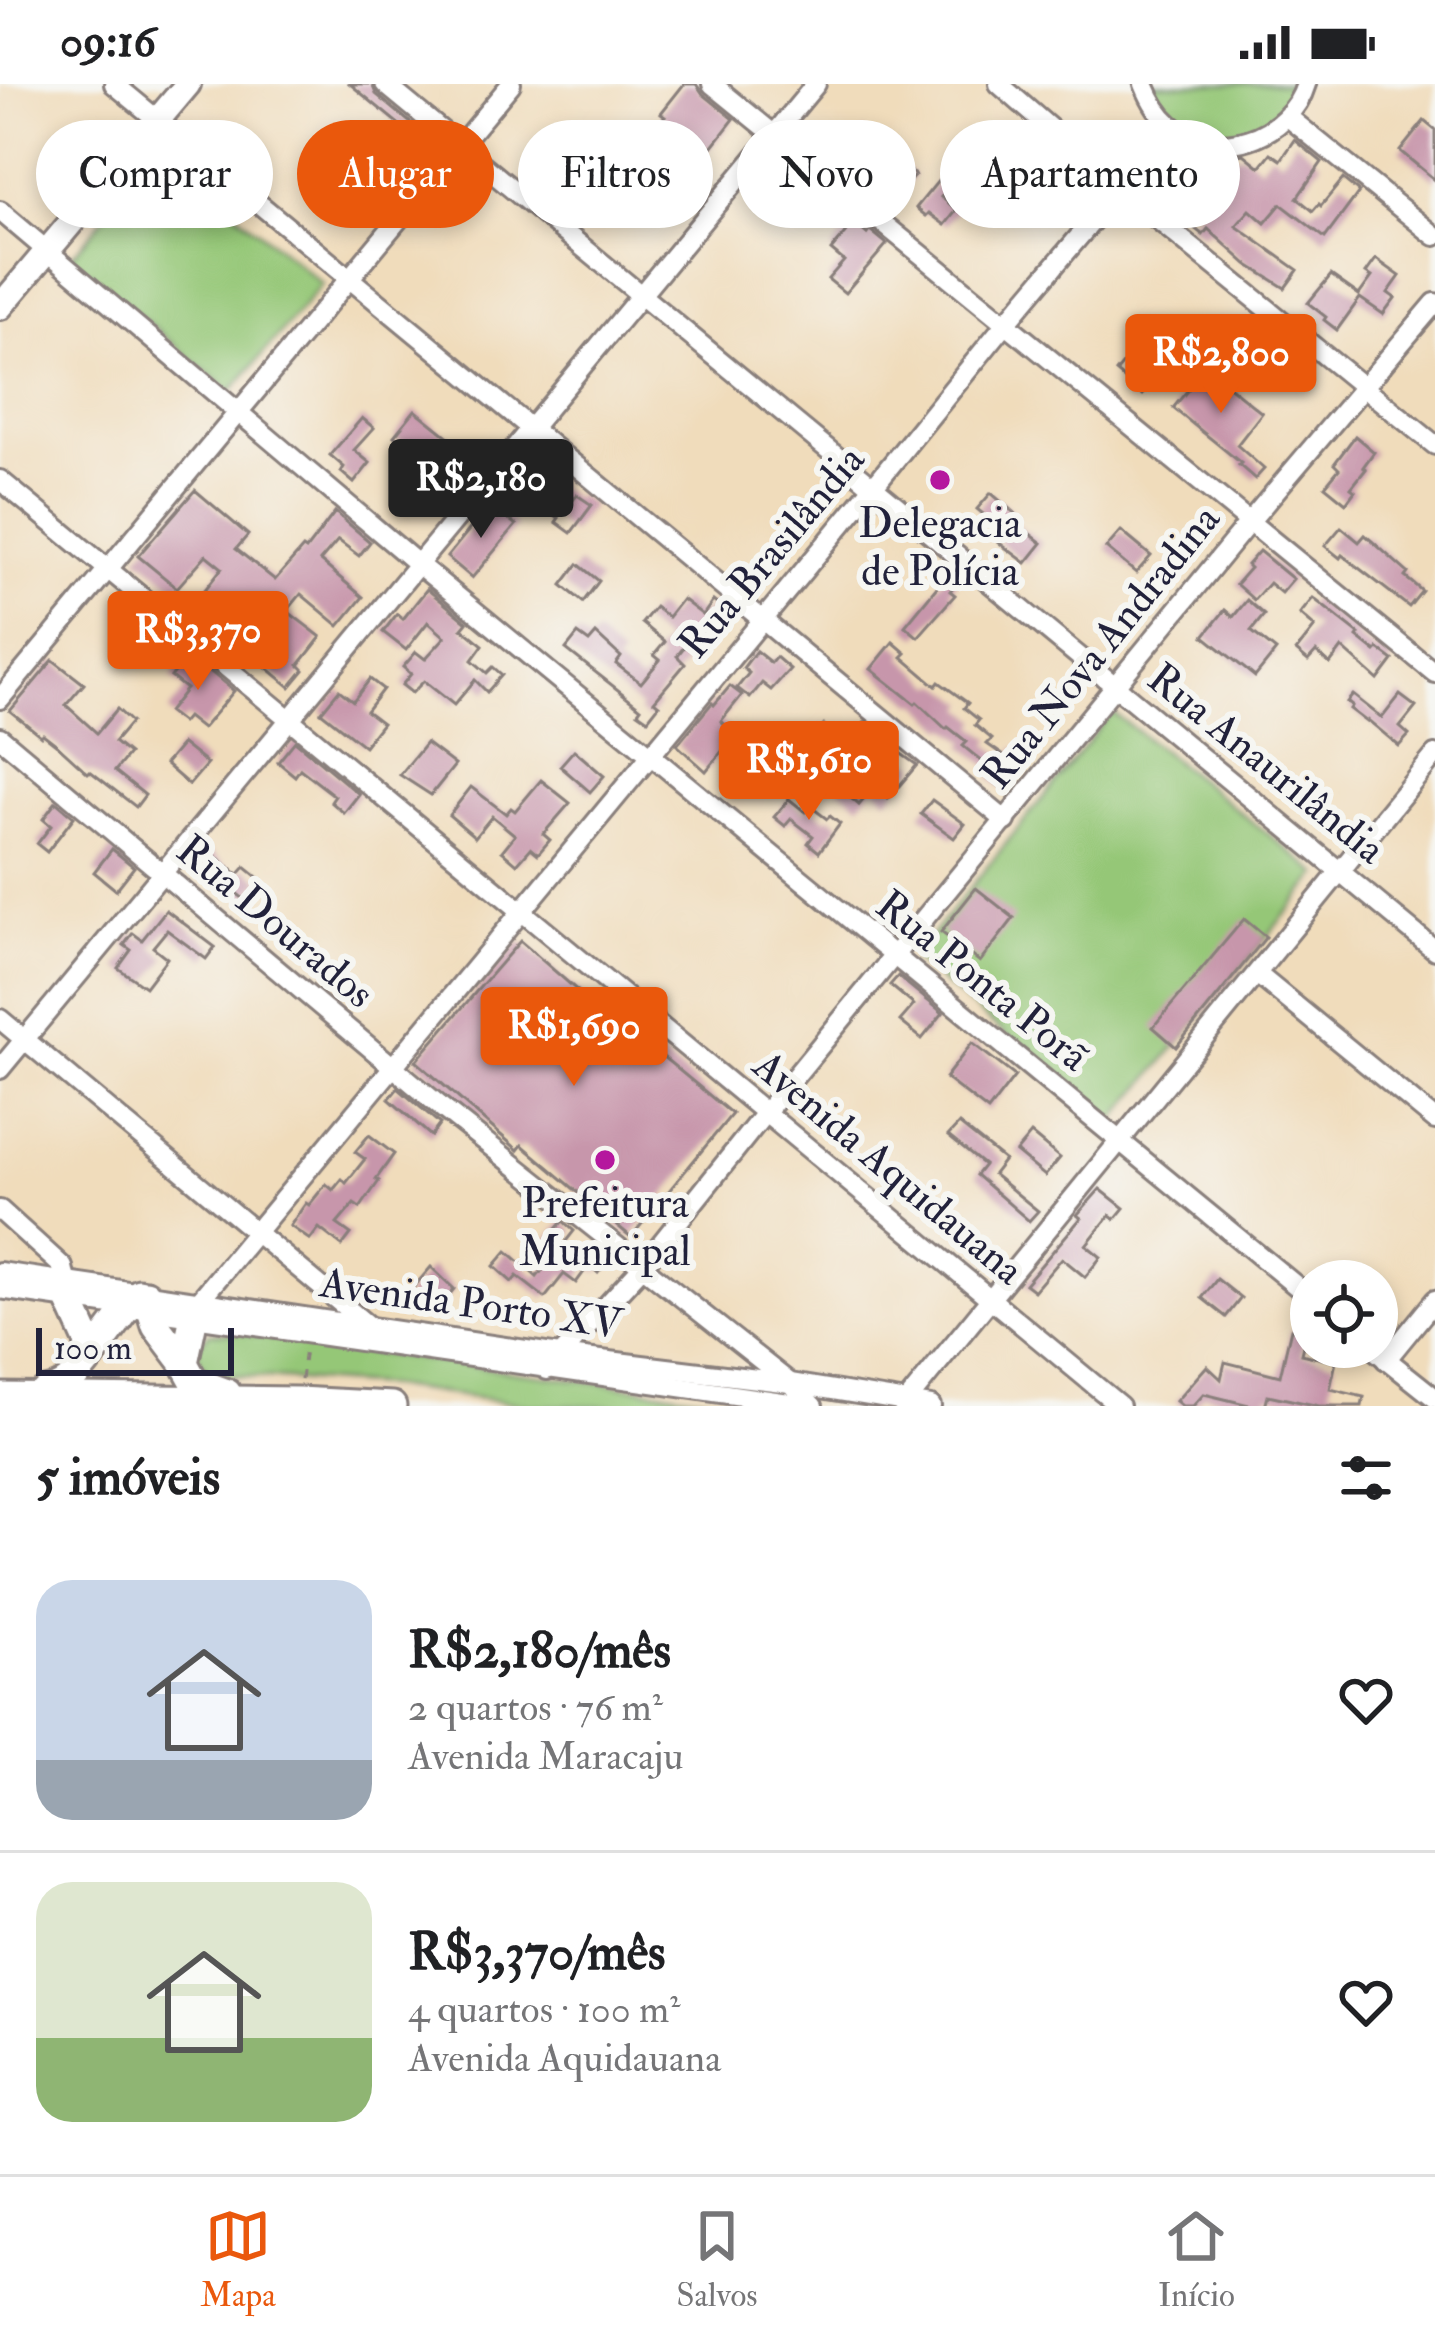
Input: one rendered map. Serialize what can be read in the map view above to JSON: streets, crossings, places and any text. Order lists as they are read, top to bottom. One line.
{"streets":{"street":["Rua Brasilândia","Rua Nova Andradina","Rua Anaurilândia","Rua Dourados","Rua Ponta Porã","Avenida Aquidauana","Avenida Porto XV"]},"crossings":[["Rua Brasilândia","Rua Anaurilândia"],["Rua Brasilândia","Rua Dourados"],["Rua Brasilândia","Rua Ponta Porã"],["Rua Brasilândia","Avenida Aquidauana"],["Rua Brasilândia","Avenida Porto XV"],["Rua Nova Andradina","Rua Anaurilândia"],["Rua Nova Andradina","Rua Dourados"],["Rua Nova Andradina","Rua Ponta Porã"],["Rua Nova Andradina","Avenida Aquidauana"],["Rua Nova Andradina","Avenida Porto XV"],["Rua Dourados","Avenida Porto XV"]],"places":["Delegacia de Polícia","Prefeitura Municipal"],"scale_bar":"100 m","page":{"status":"09:16","chip":["Comprar","Alugar","Filtros","Novo","Apartamento"],"price":["R$2,800","R$2,180","R$3,370","R$1,610","R$1,690"],"scale":"100 m","heading":"5 imóveis","list":[{"name":"R$2,180/mês","note":"2 quartos · 76 m² · Avenida Maracaju"},{"name":"R$3,370/mês","note":"4 quartos · 100 m² · Avenida Aquidauana"}],"tabs":["Mapa","Salvos","Início"]}}
